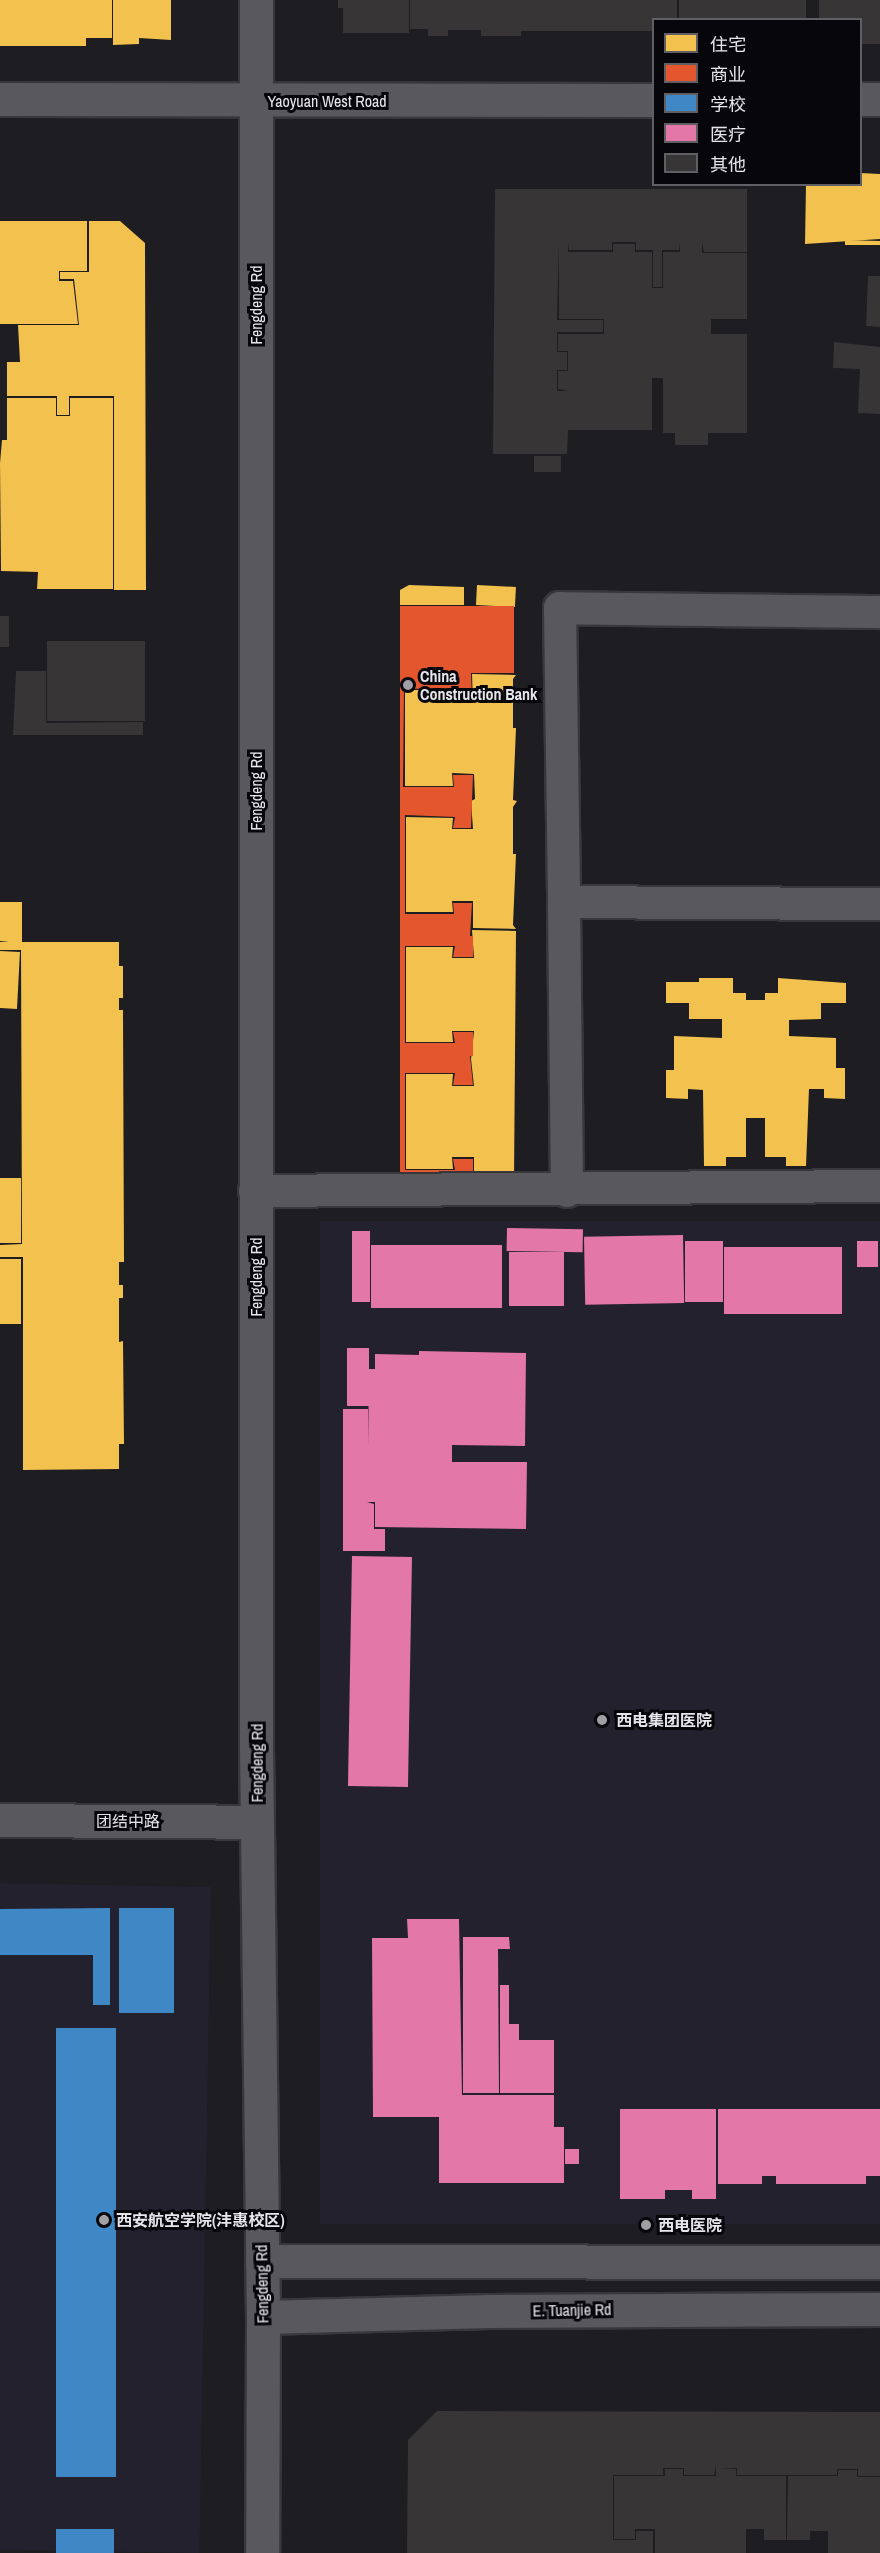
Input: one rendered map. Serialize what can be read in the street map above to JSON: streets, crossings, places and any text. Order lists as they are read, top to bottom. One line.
{"streets":{"street":["Yaoyuan West Road","Fengdeng Rd","团结中路","E. Tuanjie Rd"]},"crossings":[["Yaoyuan West Road","Fengdeng Rd"],["Fengdeng Rd","团结中路"],["Fengdeng Rd","E. Tuanjie Rd"]],"places":["China Construction Bank","西电集团医院","西安航空学院(沣惠校区)","西电医院"],"legend":["住宅","商业","学校","医疗","其他"]}
